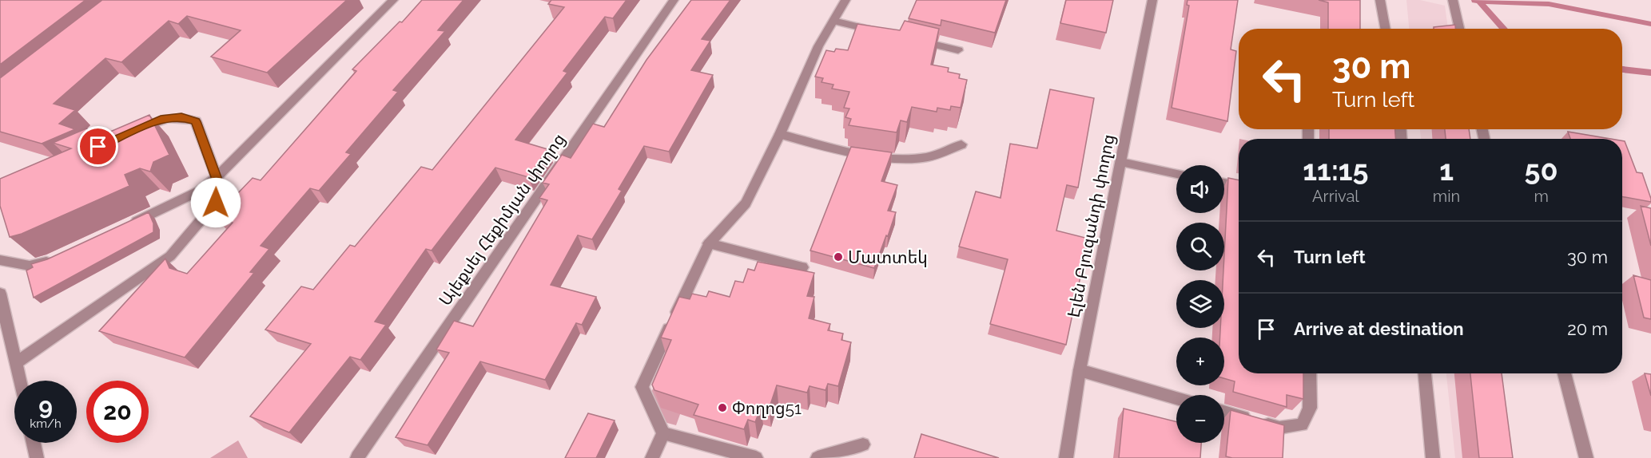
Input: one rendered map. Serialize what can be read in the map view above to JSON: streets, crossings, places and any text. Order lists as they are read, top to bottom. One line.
{"streets":{"street":["Ալեքսեյ Հեքիմյան փողոց","Էլեն Բյուզանդի փողոց"]},"places":["Մատտեկ","Փողոց51"],"page":{"turn":["30 m","Turn left"],"eta":["11:15","Arrival","1","min","50","m"],"map_buttons":["+","−"],"list":[{"name":"Turn left","value":"30 m"},{"name":"Arrive at destination","value":"20 m"}],"speed":"9 km/h","limit":"20"}}
